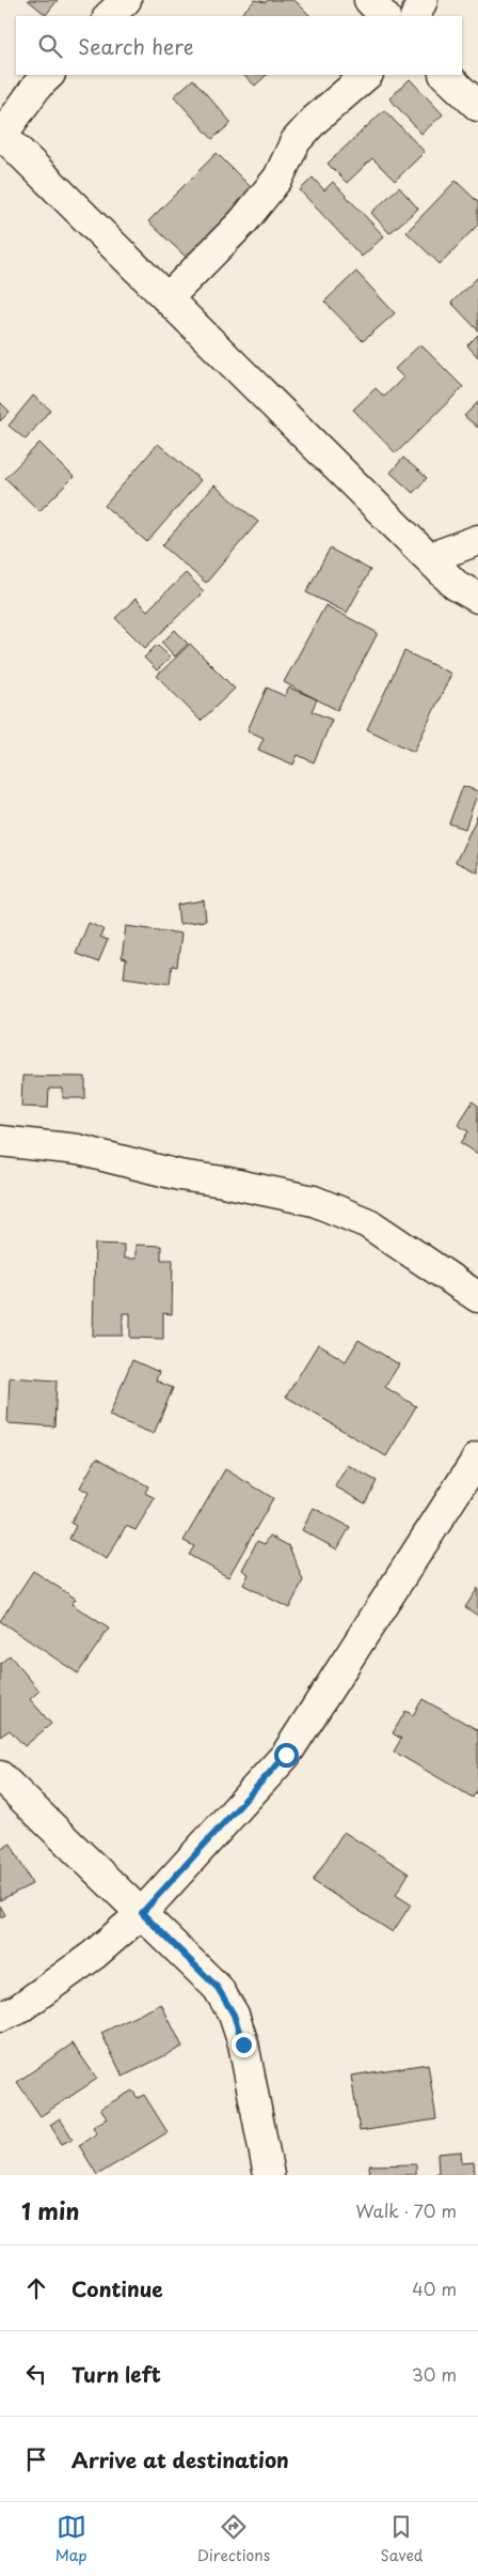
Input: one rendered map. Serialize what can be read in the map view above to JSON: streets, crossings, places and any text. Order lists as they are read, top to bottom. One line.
{"page":{"search":"Search here","heading":["1 min","Walk · 70 m"],"list":[["Continue","40 m"],["Turn left","30 m"],"Arrive at destination"],"nav":["Map","Directions","Saved"]}}
